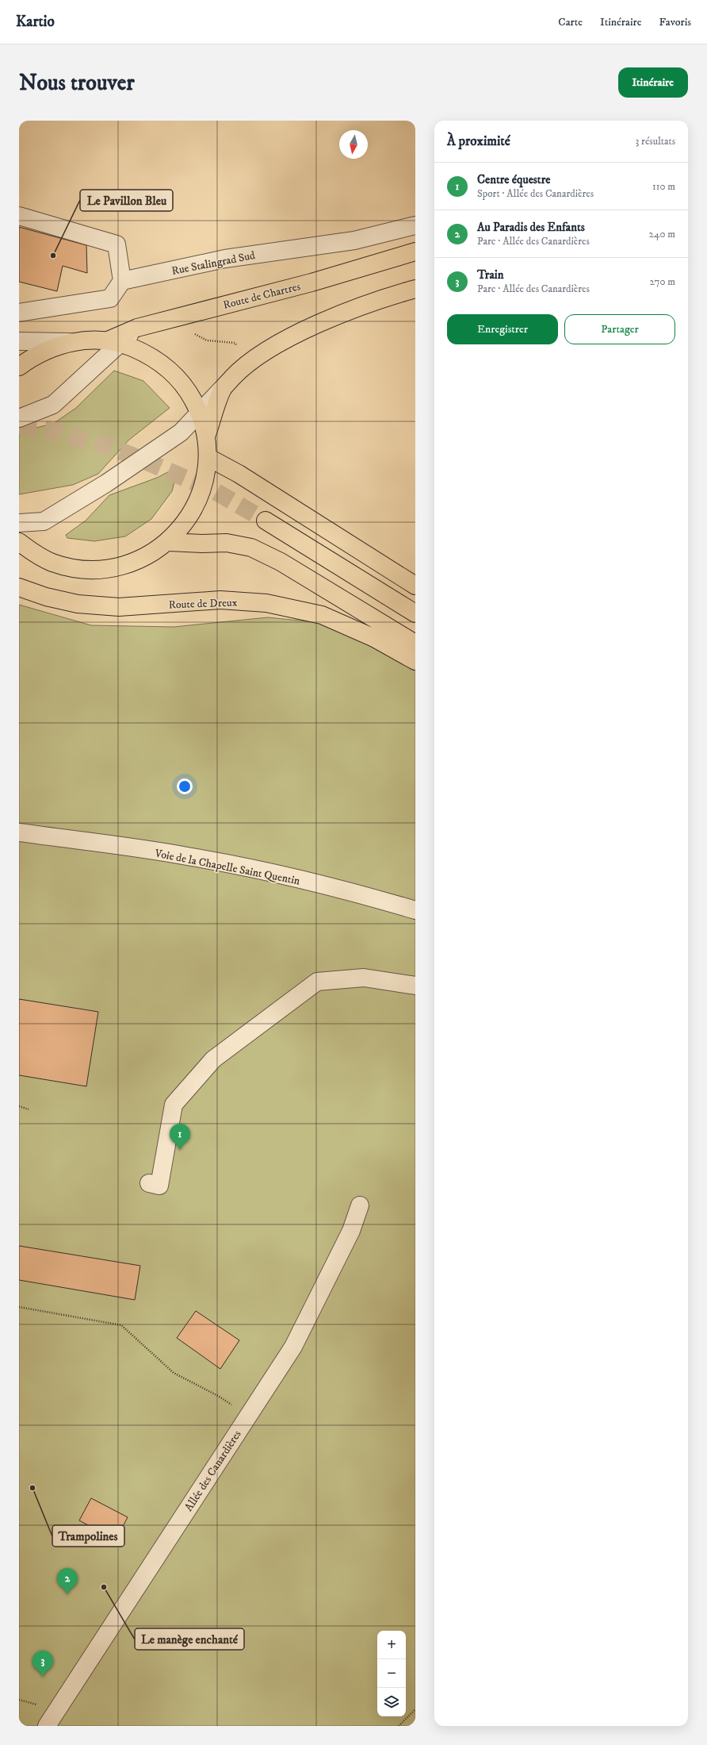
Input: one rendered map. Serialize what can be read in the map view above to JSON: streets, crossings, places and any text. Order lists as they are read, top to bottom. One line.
{"streets":{"main road":["Route de Chartres","Route de Dreux"],"street":["Rue Stalingrad Sud","Voie de la Chapelle Saint Quentin","Allée des Canardières"]},"places":["Le Pavillon Bleu","Trampolines","Le manège enchanté"],"north":"bottom","page":{"header":"Kartio","nav":["Carte","Itinéraire","Favoris"],"buttons":["Itinéraire",["Enregistrer","Partager"]],"title":"Nous trouver","heading":["À proximité","3 résultats"],"list":[{"mark":"1","name":"Centre équestre","note":"Sport · Allée des Canardières","value":"110 m"},{"mark":"2","name":"Au Paradis des Enfants","note":"Parc · Allée des Canardières","value":"240 m"},{"mark":"3","name":"Train","note":"Parc · Allée des Canardières","value":"270 m"}],"pins":["1","2","3"],"map_buttons":["+","−"]}}
